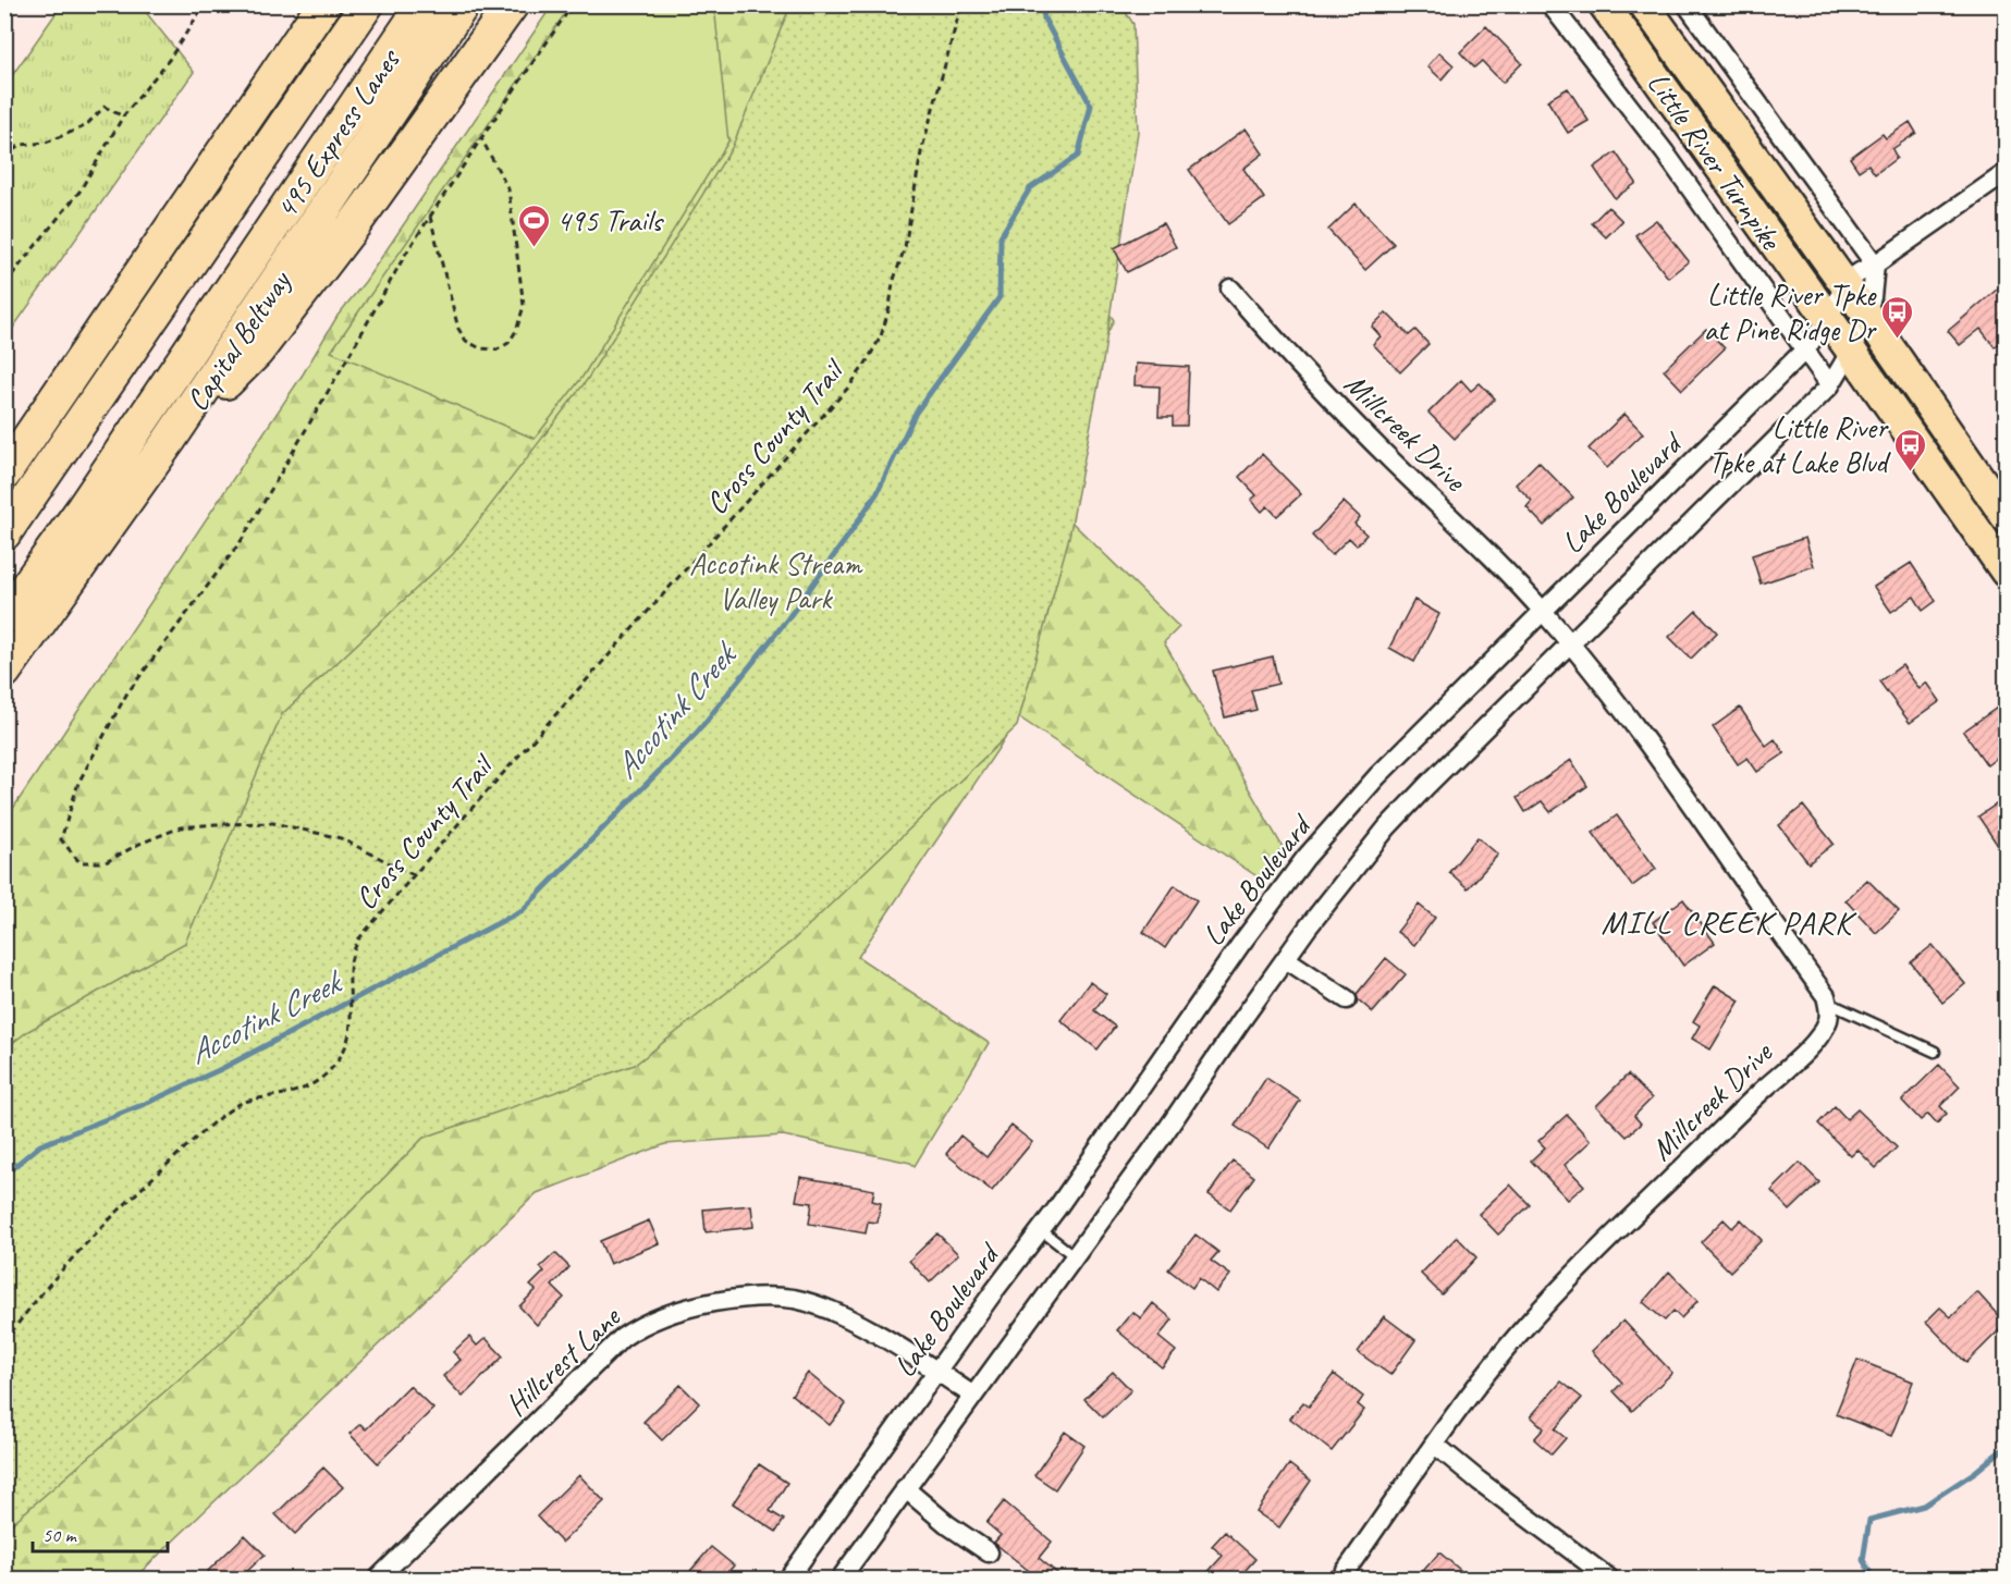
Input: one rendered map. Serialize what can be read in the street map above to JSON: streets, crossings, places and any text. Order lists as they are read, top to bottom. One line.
{"streets":{"highway":["495 Express Lanes","Capital Beltway"],"main road":["Little River Turnpike"],"street":["Millcreek Drive","Lake Boulevard","Hillcrest Lane"],"path":["Cross County Trail"]},"crossings":[["Little River Turnpike","Lake Boulevard"],["Millcreek Drive","Lake Boulevard"],["Lake Boulevard","Hillcrest Lane"]],"districts":["MILL CREEK PARK"],"water":["Accotink Creek"],"parks":["Accotink Stream Valley Park"],"places":{"sports":["495 Trails"],"bus stop":["Little River Tpke at Pine Ridge Dr","Little River Tpke at Lake Blvd"]},"scale_bar":"50 m"}
